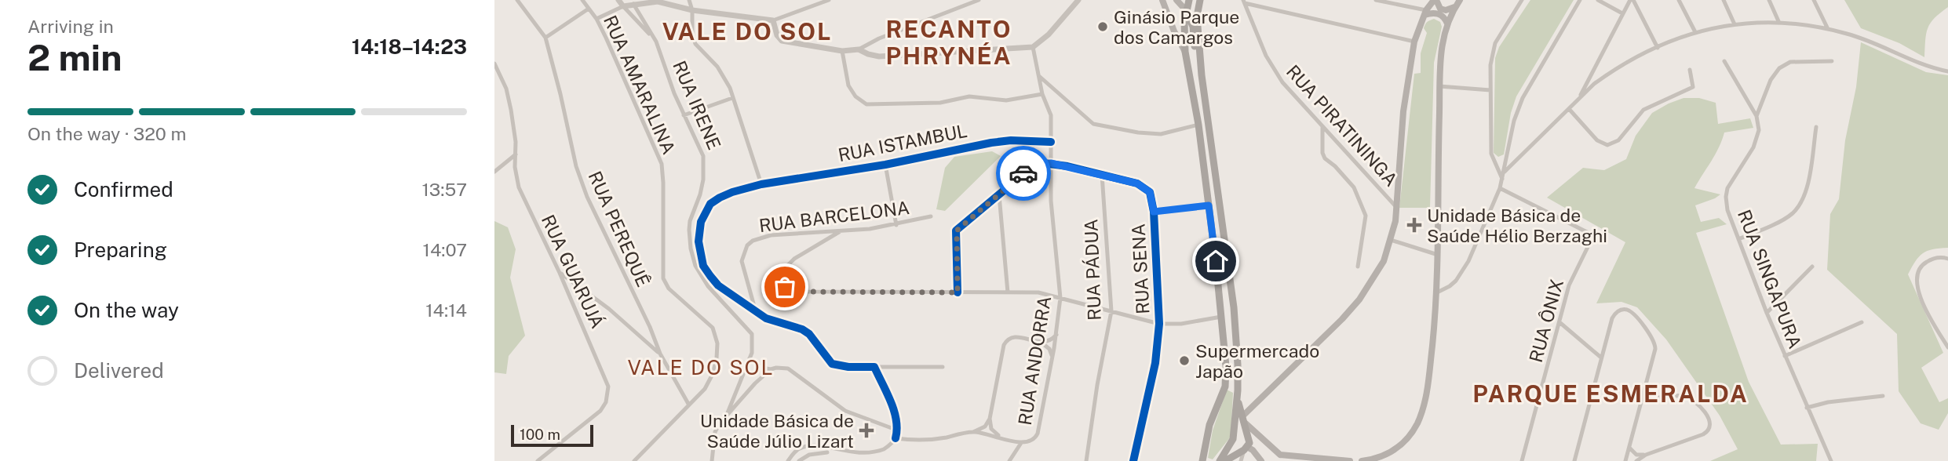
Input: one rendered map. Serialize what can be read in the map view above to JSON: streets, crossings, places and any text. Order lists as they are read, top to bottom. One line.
{"streets":{"street":["RUA AMARALINA","RUA IRENE","RUA PIRATININGA","RUA ISTAMBUL","RUA BARCELONA","RUA PEREQUÊ","RUA SENA","RUA PÁDUA","RUA GUARUJÁ","RUA SINGAPURA","RUA ÔNIX","RUA ANDORRA"]},"crossings":[["RUA AMARALINA","RUA PEREQUÊ"],["RUA ISTAMBUL","RUA ANDORRA"],["RUA SENA","RUA PÁDUA"],["RUA SENA","RUA ANDORRA"]],"districts":["RECANTO PHRYNÉA","VALE DO SOL","VALE DO SOL","PARQUE ESMERALDA"],"places":{"other":["Ginásio Parque dos Camargos","Supermercado Japão"],"health":["Unidade Básica de Saúde Hélio Berzaghi","Unidade Básica de Saúde Júlio Lizart"]},"scale_bar":"100 m","page":{"heading":["2 min","Arriving in","14:18–14:23"],"bar":"On the way · 320 m","list":[["Confirmed","13:57"],["Preparing","14:07"],["On the way","14:14"],"Delivered"],"scale":"100 m"}}
